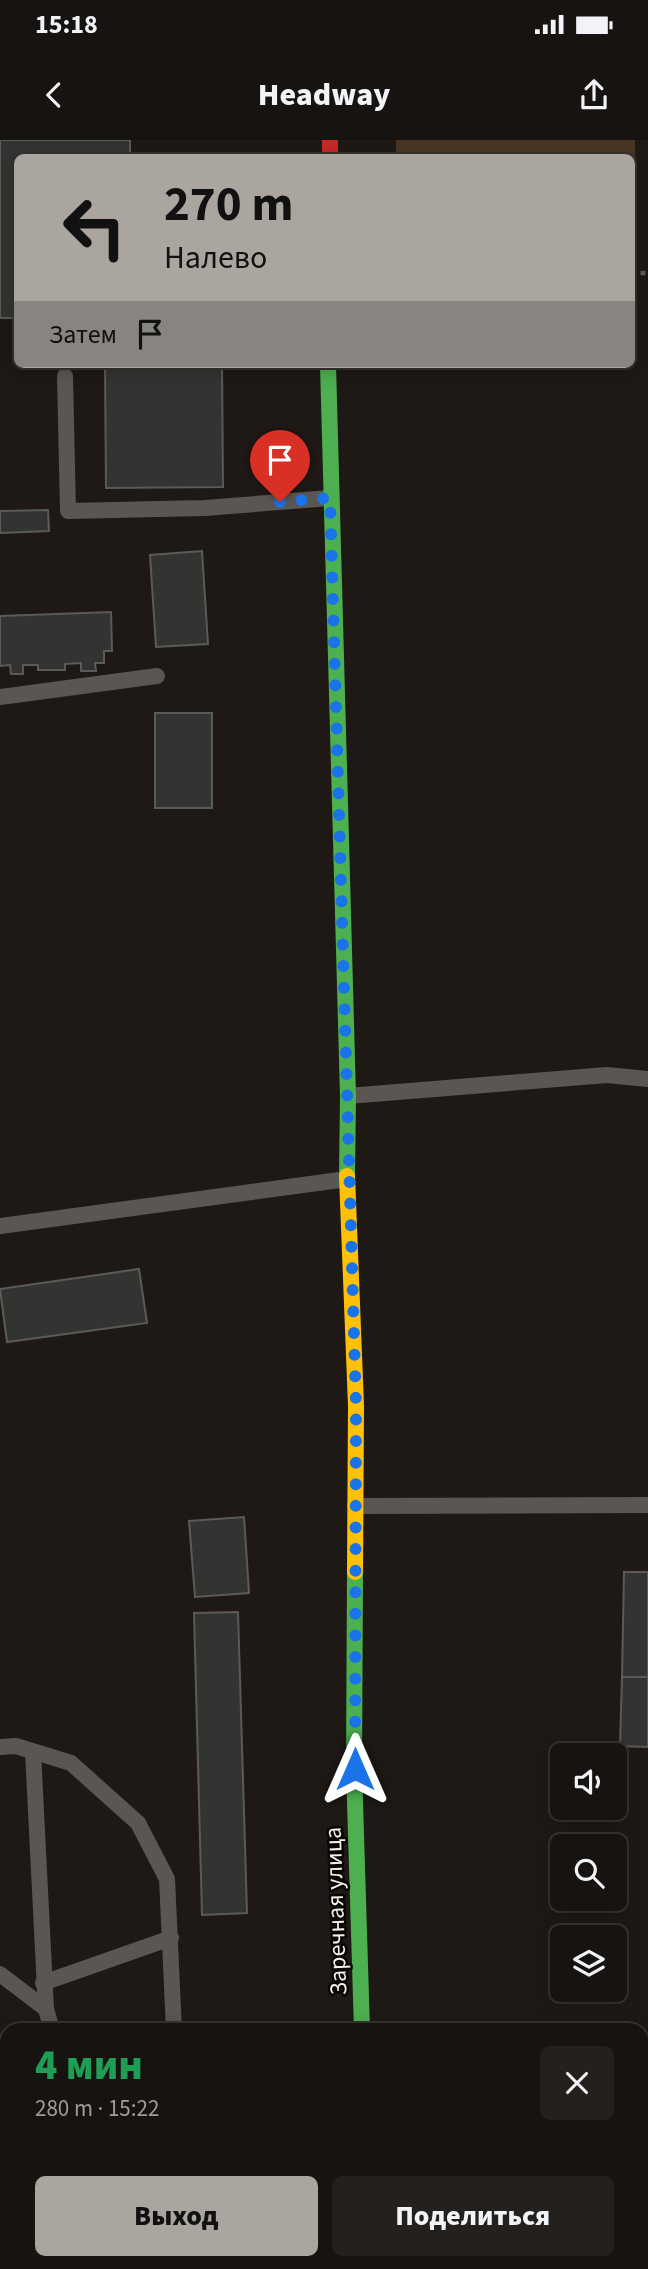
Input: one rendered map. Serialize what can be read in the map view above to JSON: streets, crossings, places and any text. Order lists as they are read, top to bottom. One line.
{"streets":{"street":["Заречная улица"]},"page":{"status":"15:18","header":"Headway","turn":["270 m","Налево"],"then":"Затем","heading":["4 мин","280 m · 15:22"],"buttons":["Выход","Поделиться"]}}
